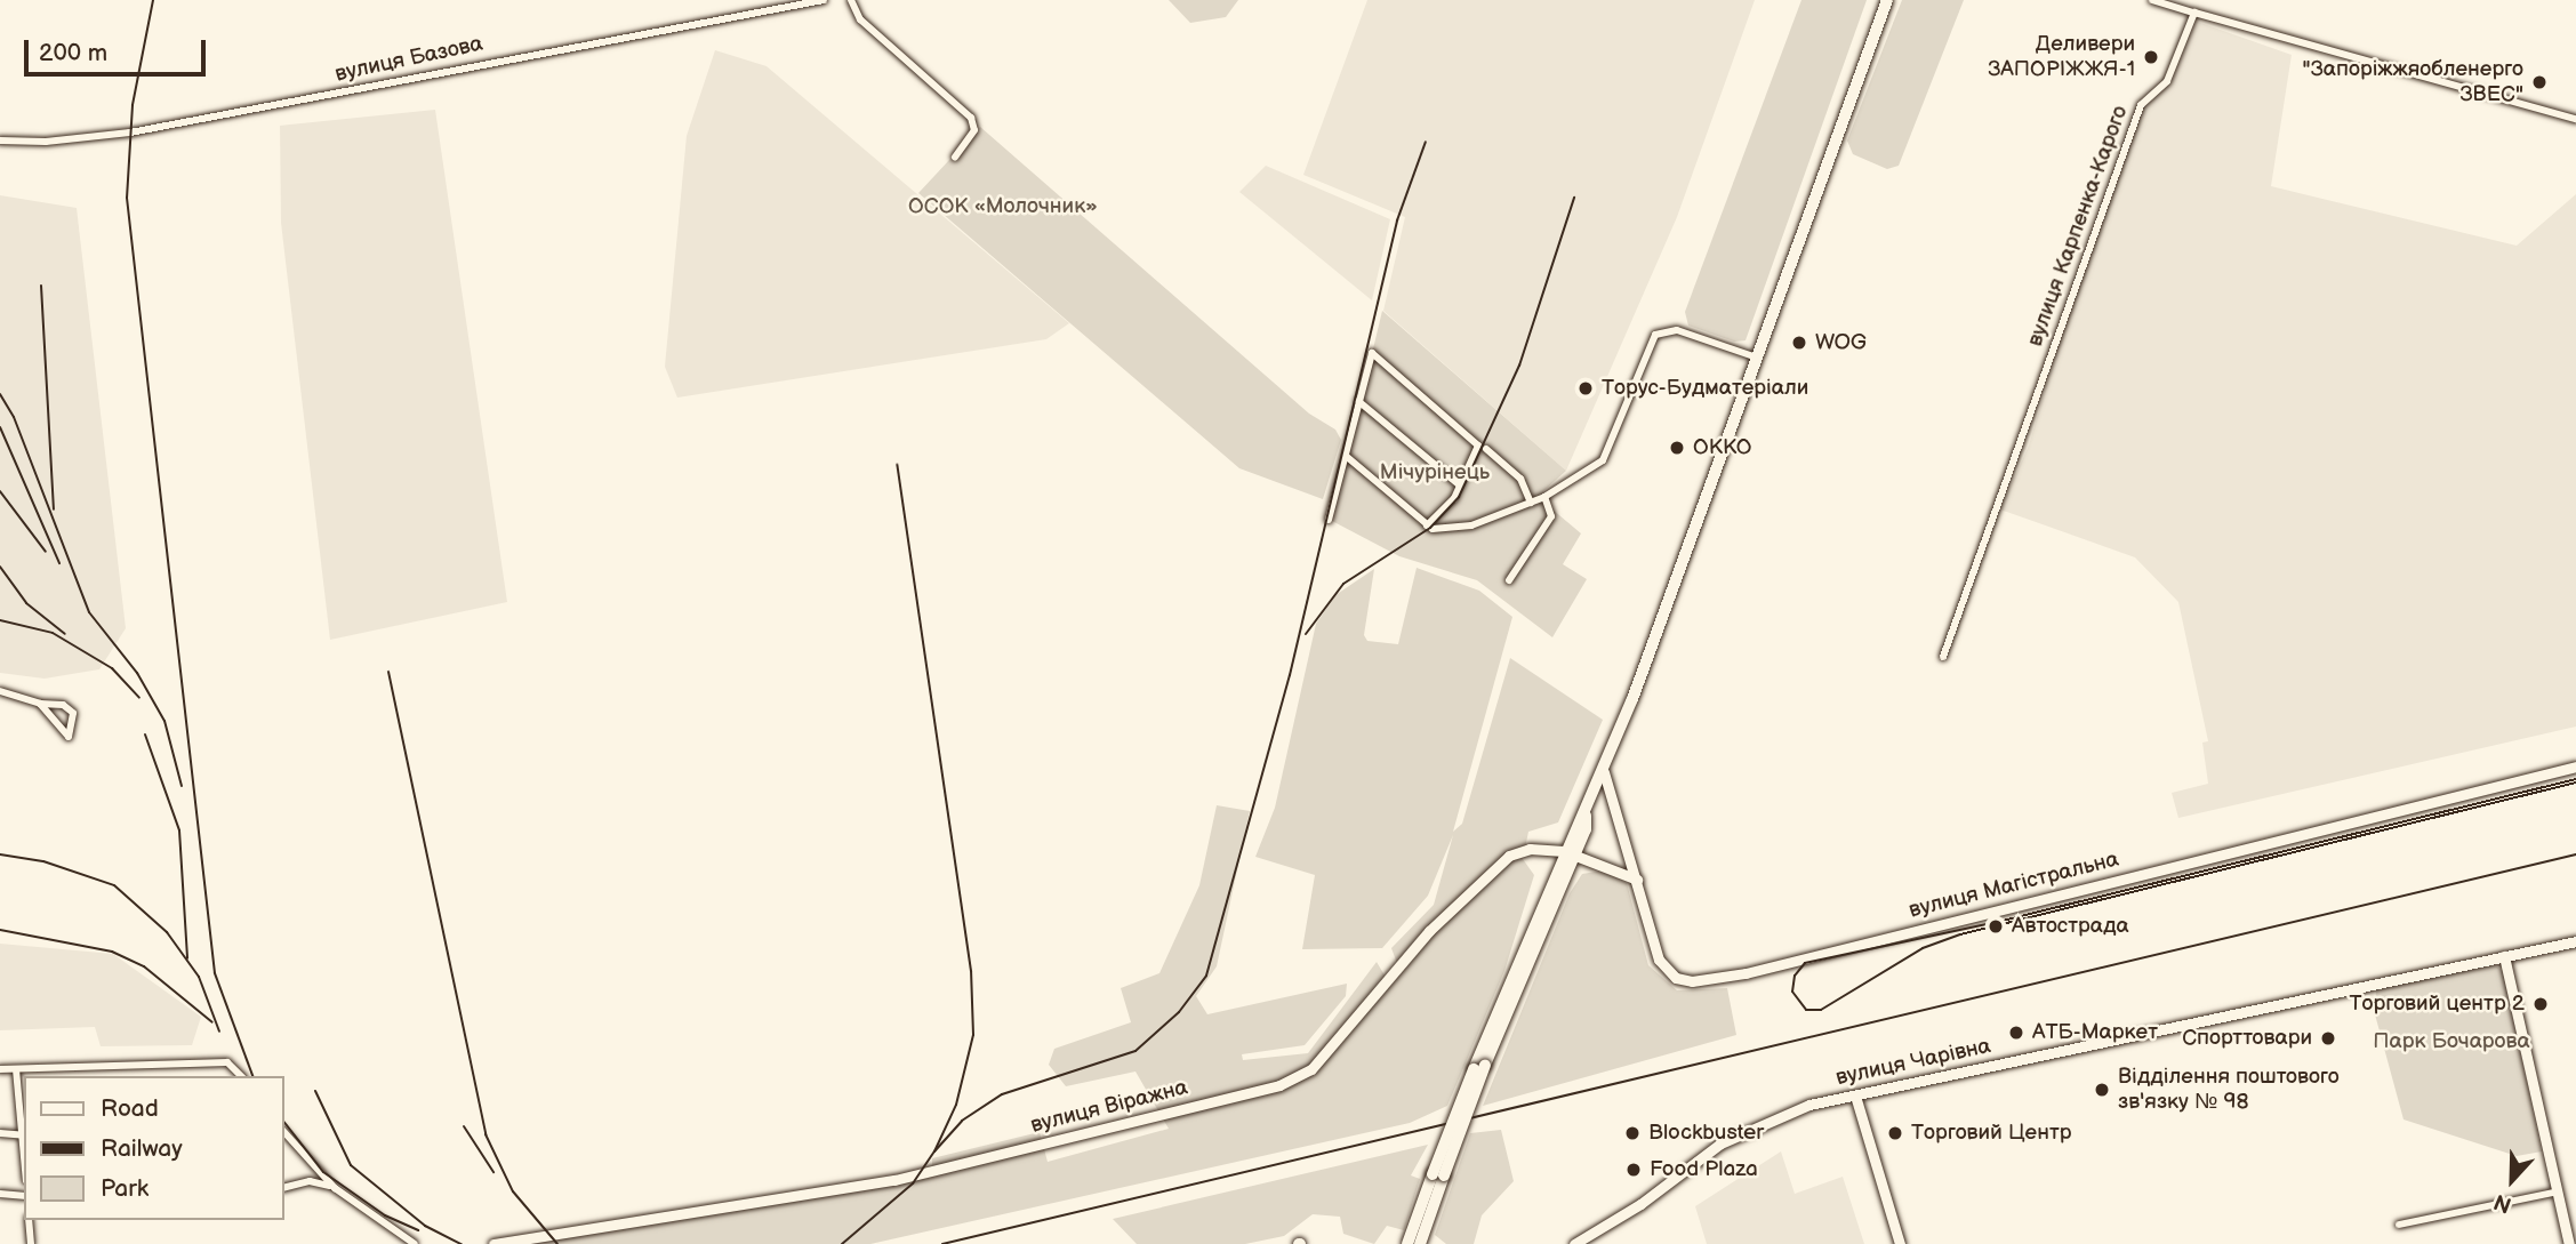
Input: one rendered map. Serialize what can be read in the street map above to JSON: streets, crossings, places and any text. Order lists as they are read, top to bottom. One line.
{"streets":{"main road":["вулиця Магістральна","вулиця Чарівна","вулиця Віражна"],"street":["вулиця Базова","вулиця Карпенка-Карого"]},"crossings":[["вулиця Магістральна","вулиця Віражна"]],"parks":["ОСОК «Молочник»","Мічурінець","Парк Бочарова"],"places":["Деливери ЗАПОРІЖЖЯ-1","\"Запоріжжяобленерго ЗВЕС\"","WOG","Торус-Будматеріали","ОККО","Автострада","Торговий центр 2","АТБ-Маркет","Спорттовари","Відділення поштового зв'язку № 98","Blockbuster","Торговий Центр","Food Plaza"],"legend":["Road","Railway","Park"],"scale_bar":"200 m","north":"bottom"}
